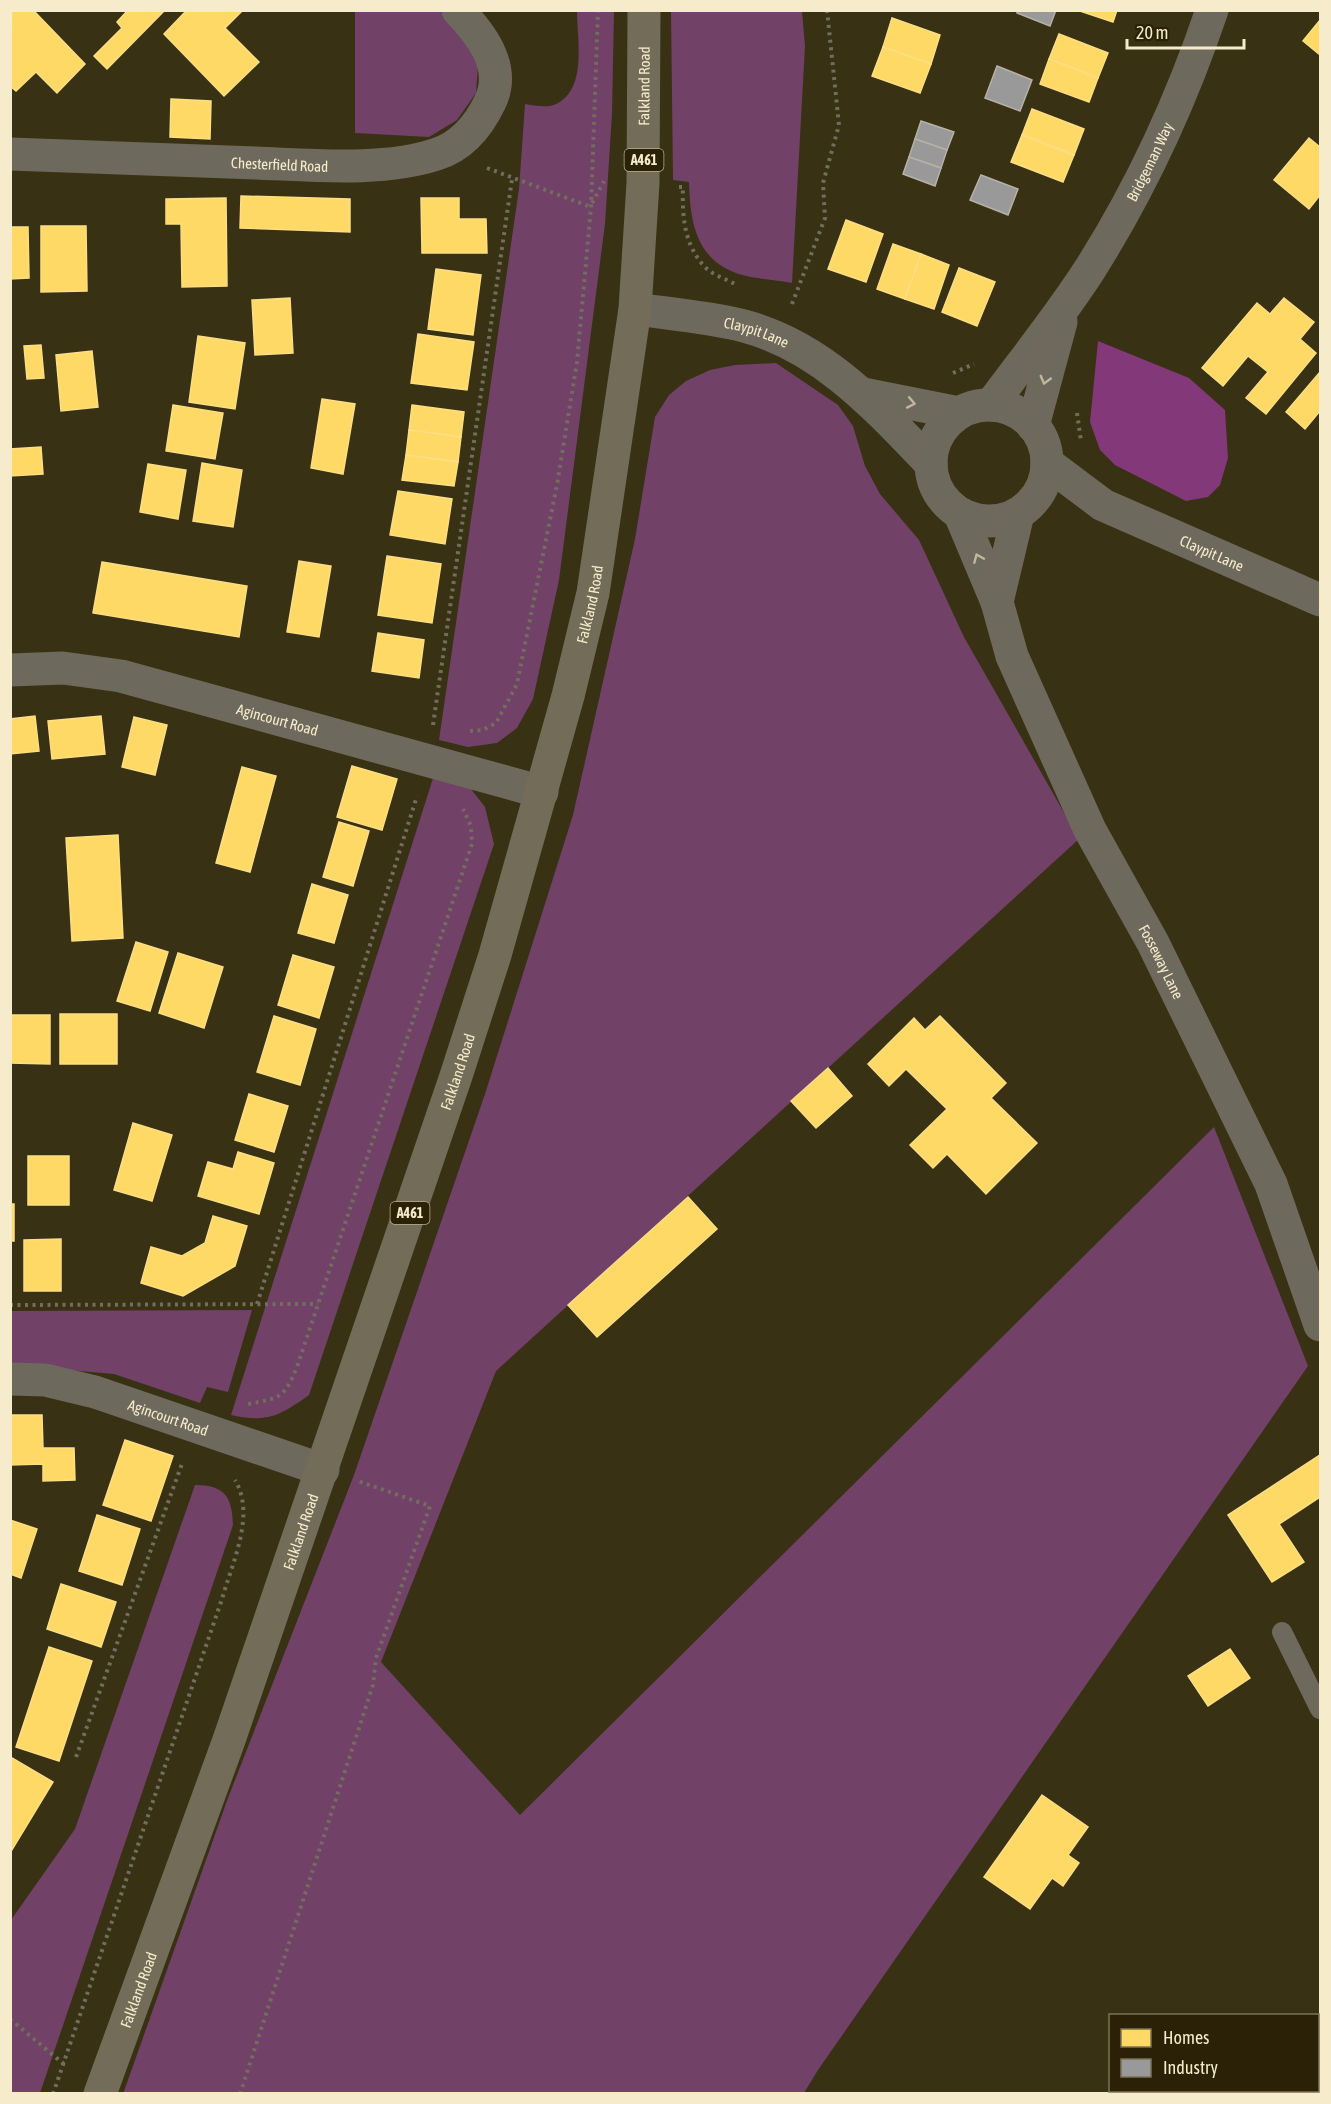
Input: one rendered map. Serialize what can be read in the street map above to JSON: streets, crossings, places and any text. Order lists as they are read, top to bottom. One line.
{"streets":{"highway":["Falkland Road","A461"],"street":["Bridgeman Way","Chesterfield Road","Claypit Lane","Agincourt Road","Fosseway Lane"]},"crossings":[["Falkland Road","Claypit Lane"],["Falkland Road","Agincourt Road"],["Bridgeman Way","Claypit Lane"],["Bridgeman Way","Fosseway Lane"],["Claypit Lane","Fosseway Lane"]],"legend":["Homes","Industry"],"scale_bar":"20 m"}
